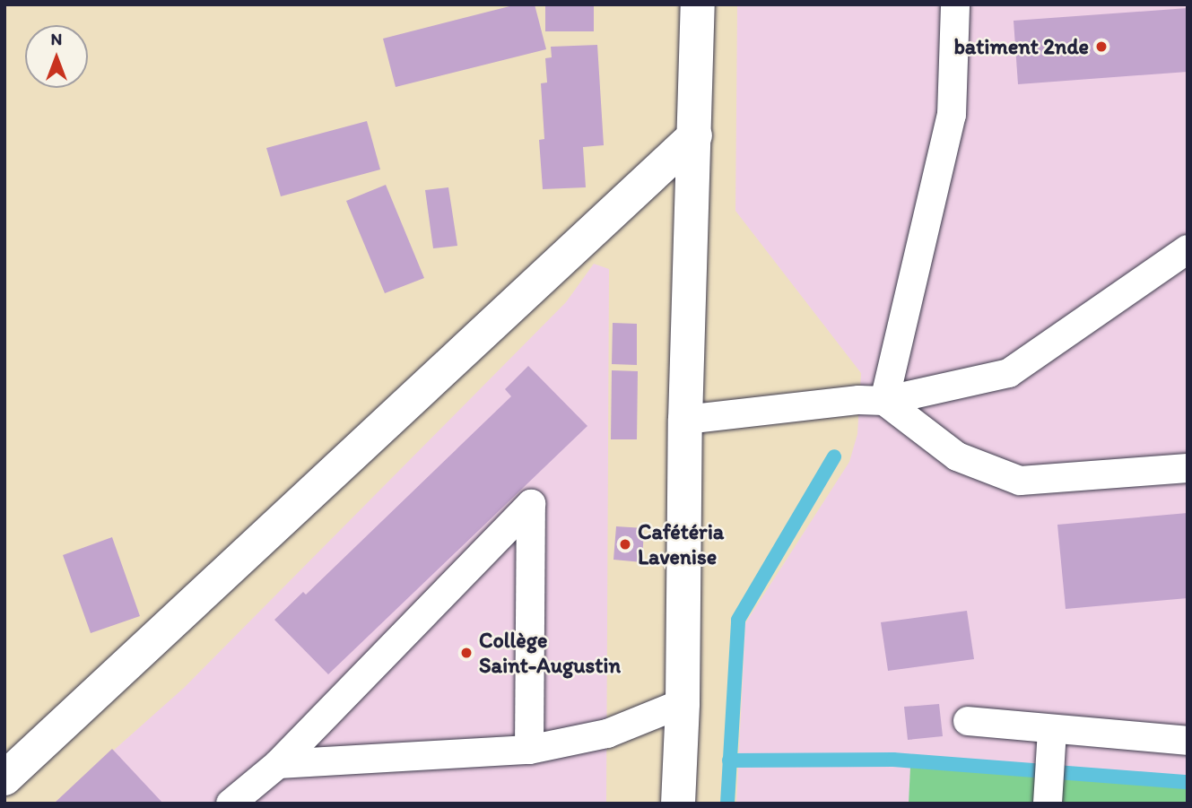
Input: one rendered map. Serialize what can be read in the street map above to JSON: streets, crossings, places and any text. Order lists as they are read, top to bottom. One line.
{"places":["batiment 2nde","Cafétéria Lavenise","Collège Saint-Augustin"],"north":"top"}
